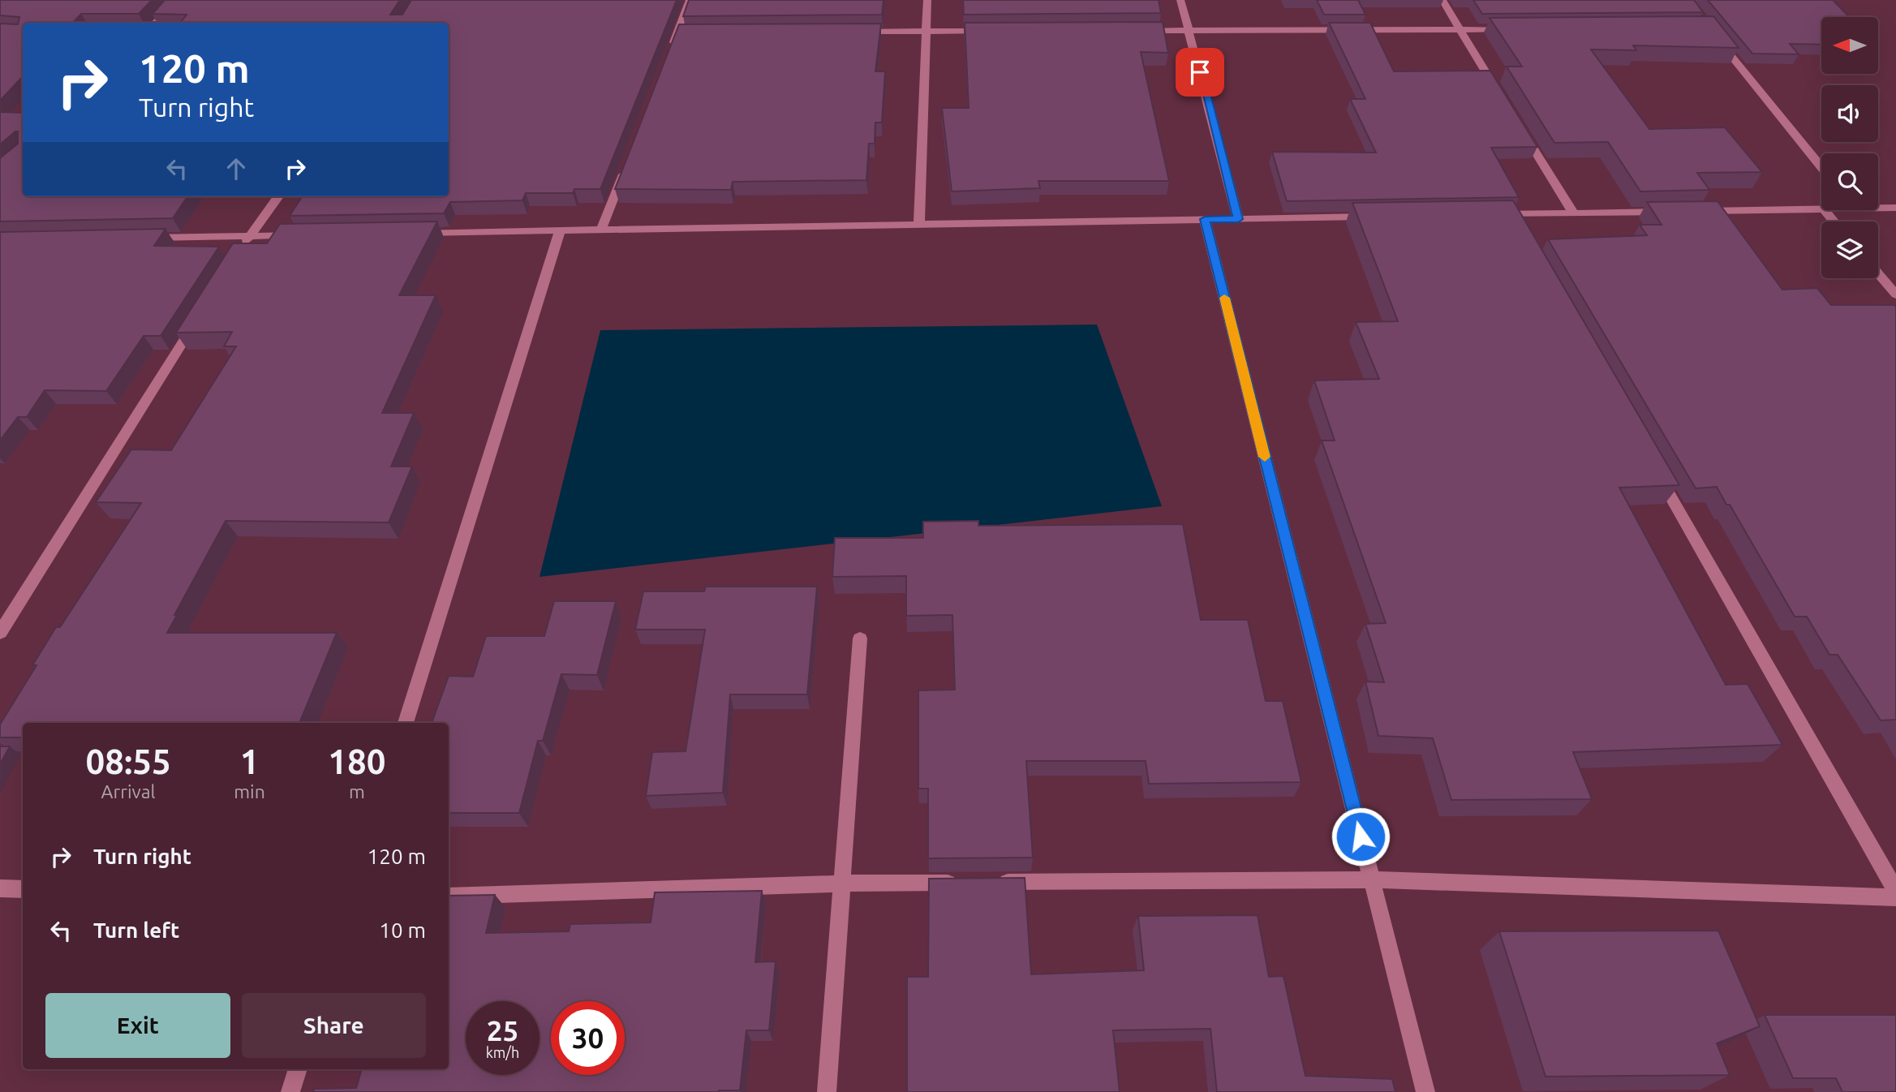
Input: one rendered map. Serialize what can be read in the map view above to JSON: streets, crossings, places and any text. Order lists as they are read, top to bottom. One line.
{"north":"left","page":{"turn":["120 m","Turn right"],"eta":["08:55","Arrival","1","min","180","m"],"list":[{"name":"Turn right","value":"120 m"},{"name":"Turn left","value":"10 m"}],"buttons":["Exit","Share"],"speed":"25 km/h","limit":"30"}}
